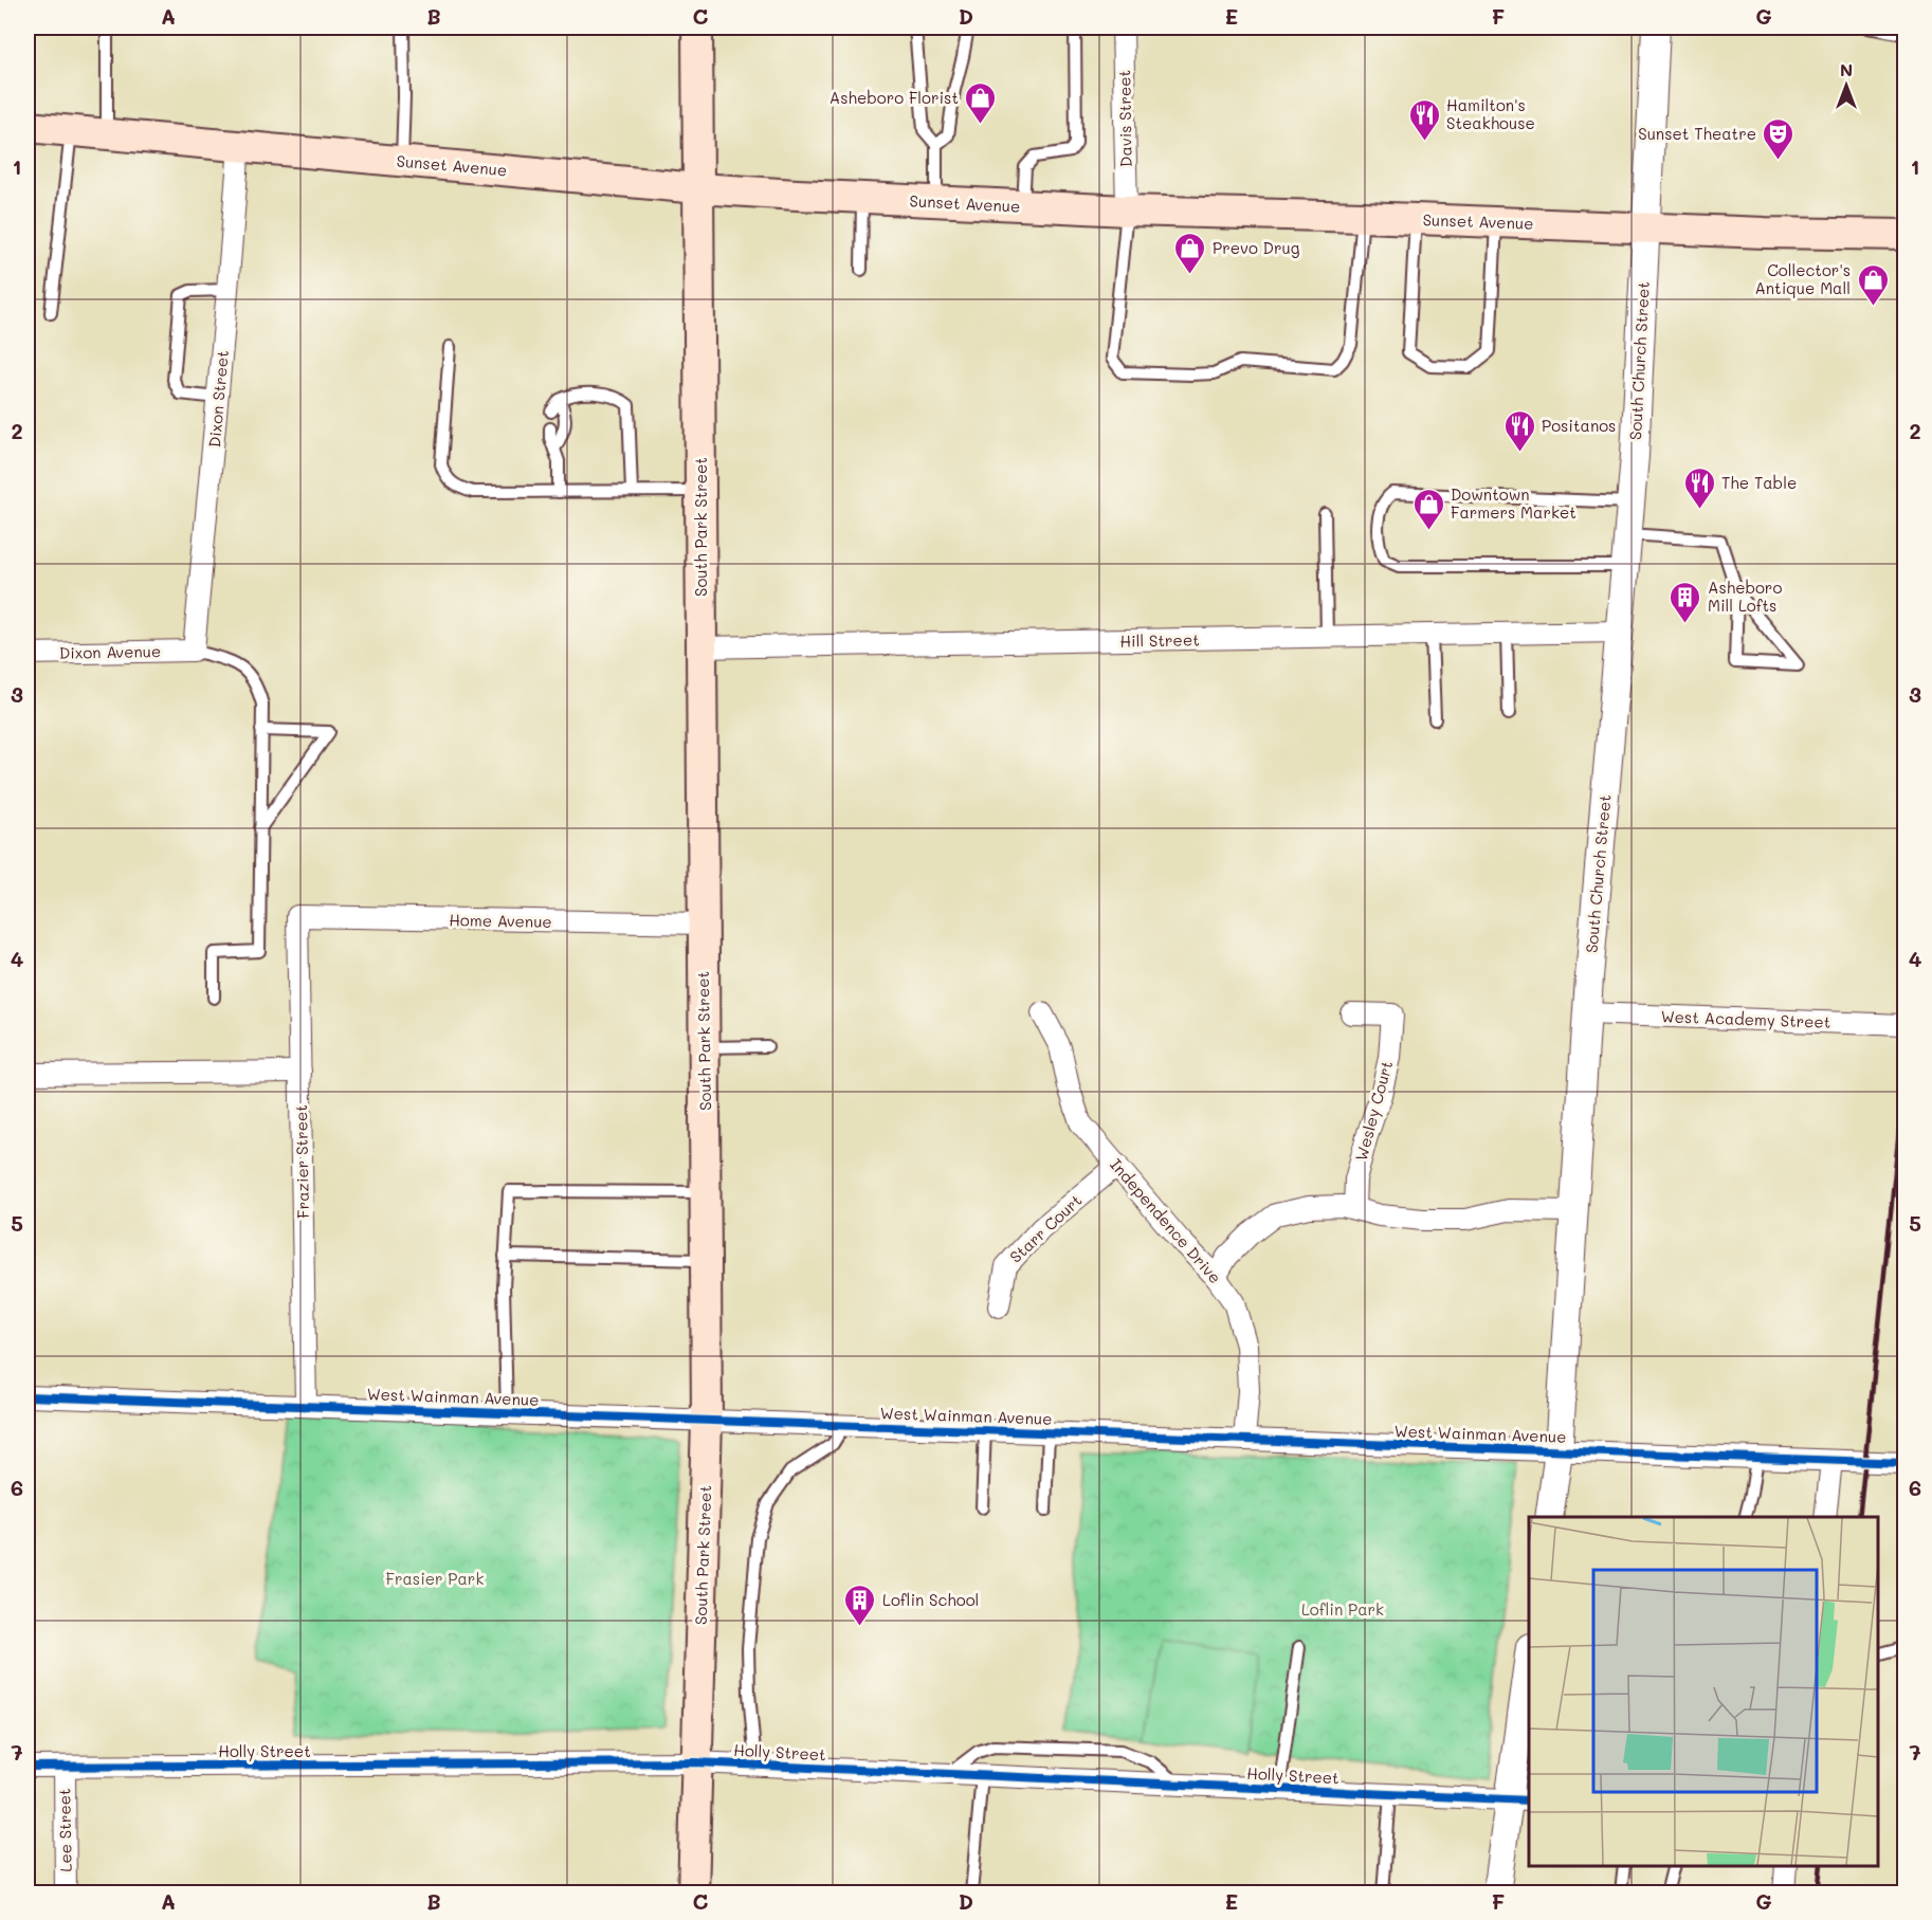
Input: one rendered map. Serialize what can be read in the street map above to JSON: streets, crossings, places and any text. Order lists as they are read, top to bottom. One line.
{"streets":{"main road":["Sunset Avenue","South Park Street"],"street":["Davis Street","South Church Street","Dixon Street","Hill Street","Dixon Avenue","Home Avenue","West Academy Street","Wesley Court","Frazier Street","Independence Drive","Starr Court","West Wainman Avenue","Holly Street","Lee Street"]},"crossings":[["Davis Street","Sunset Avenue"],["Sunset Avenue","South Church Street"],["Sunset Avenue","Dixon Street"],["Sunset Avenue","South Park Street"],["South Church Street","Hill Street"],["South Church Street","West Academy Street"],["South Church Street","West Wainman Avenue"],["Dixon Street","Dixon Avenue"],["South Park Street","Hill Street"],["South Park Street","Home Avenue"],["South Park Street","West Wainman Avenue"],["South Park Street","Holly Street"],["Home Avenue","Frazier Street"],["Frazier Street","West Wainman Avenue"],["Independence Drive","Starr Court"],["Independence Drive","West Wainman Avenue"],["Holly Street","Lee Street"]],"parks":["Frasier Park","Loflin Park"],"places":{"shop":["Asheboro Florist","Prevo Drug","Collector's Antique Mall","Downtown Farmers Market"],"restaurant":["Hamilton's Steakhouse","Positanos","The Table"],"theatre":["Sunset Theatre"],"building":["Asheboro Mill Lofts","Loflin School"]},"north":"top","grid":{"columns":["A","B","C","D","E","F","G"],"rows":["1","2","3","4","5","6","7"]}}
